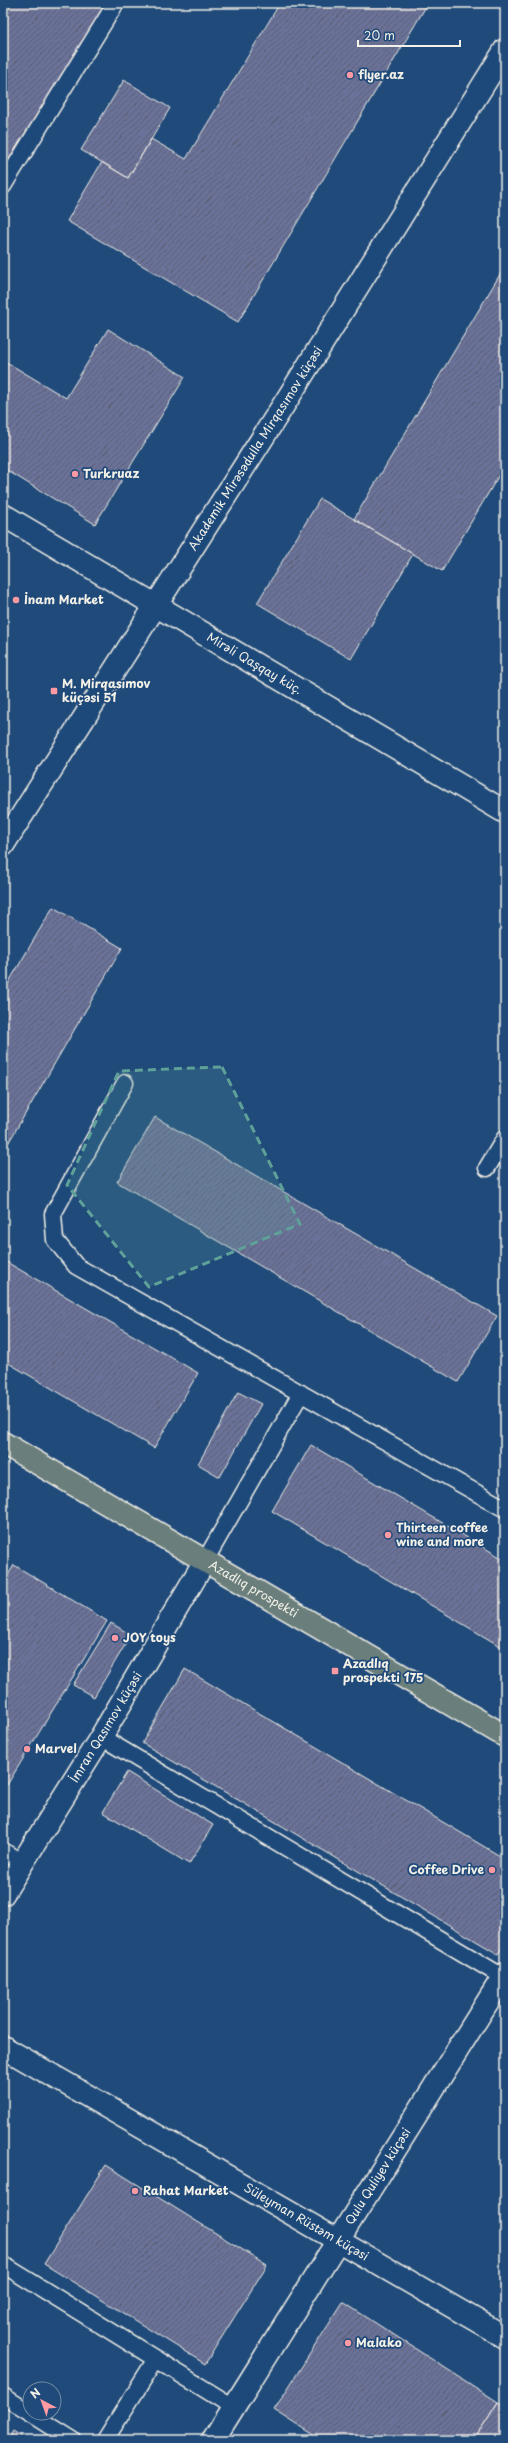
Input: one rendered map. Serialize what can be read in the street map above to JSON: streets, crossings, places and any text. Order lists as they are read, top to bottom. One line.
{"streets":{"main road":["Azadlıq prospekti"],"street":["Akademik Mirəsədulla Mirqasımov küçəsi","Mirəli Qaşqay küç.","İmran Qasımov küçəsi","Qulu Quliyev küçəsi","Süleyman Rüstəm küçəsi"]},"crossings":[["Akademik Mirəsədulla Mirqasımov küçəsi","Mirəli Qaşqay küç."],["Azadlıq prospekti","İmran Qasımov küçəsi"],["Qulu Quliyev küçəsi","Süleyman Rüstəm küçəsi"]],"places":{"other":["flyer.az","Turkruaz","İnam Market","Thirteen coffee wine and more","JOY toys","Marvel","Coffee Drive","Rahat Market","Malako"],"transit":["M. Mirqasımov küçəsi 51","Azadlıq prospekti 175"]},"scale_bar":"20 m","north":"top left"}
